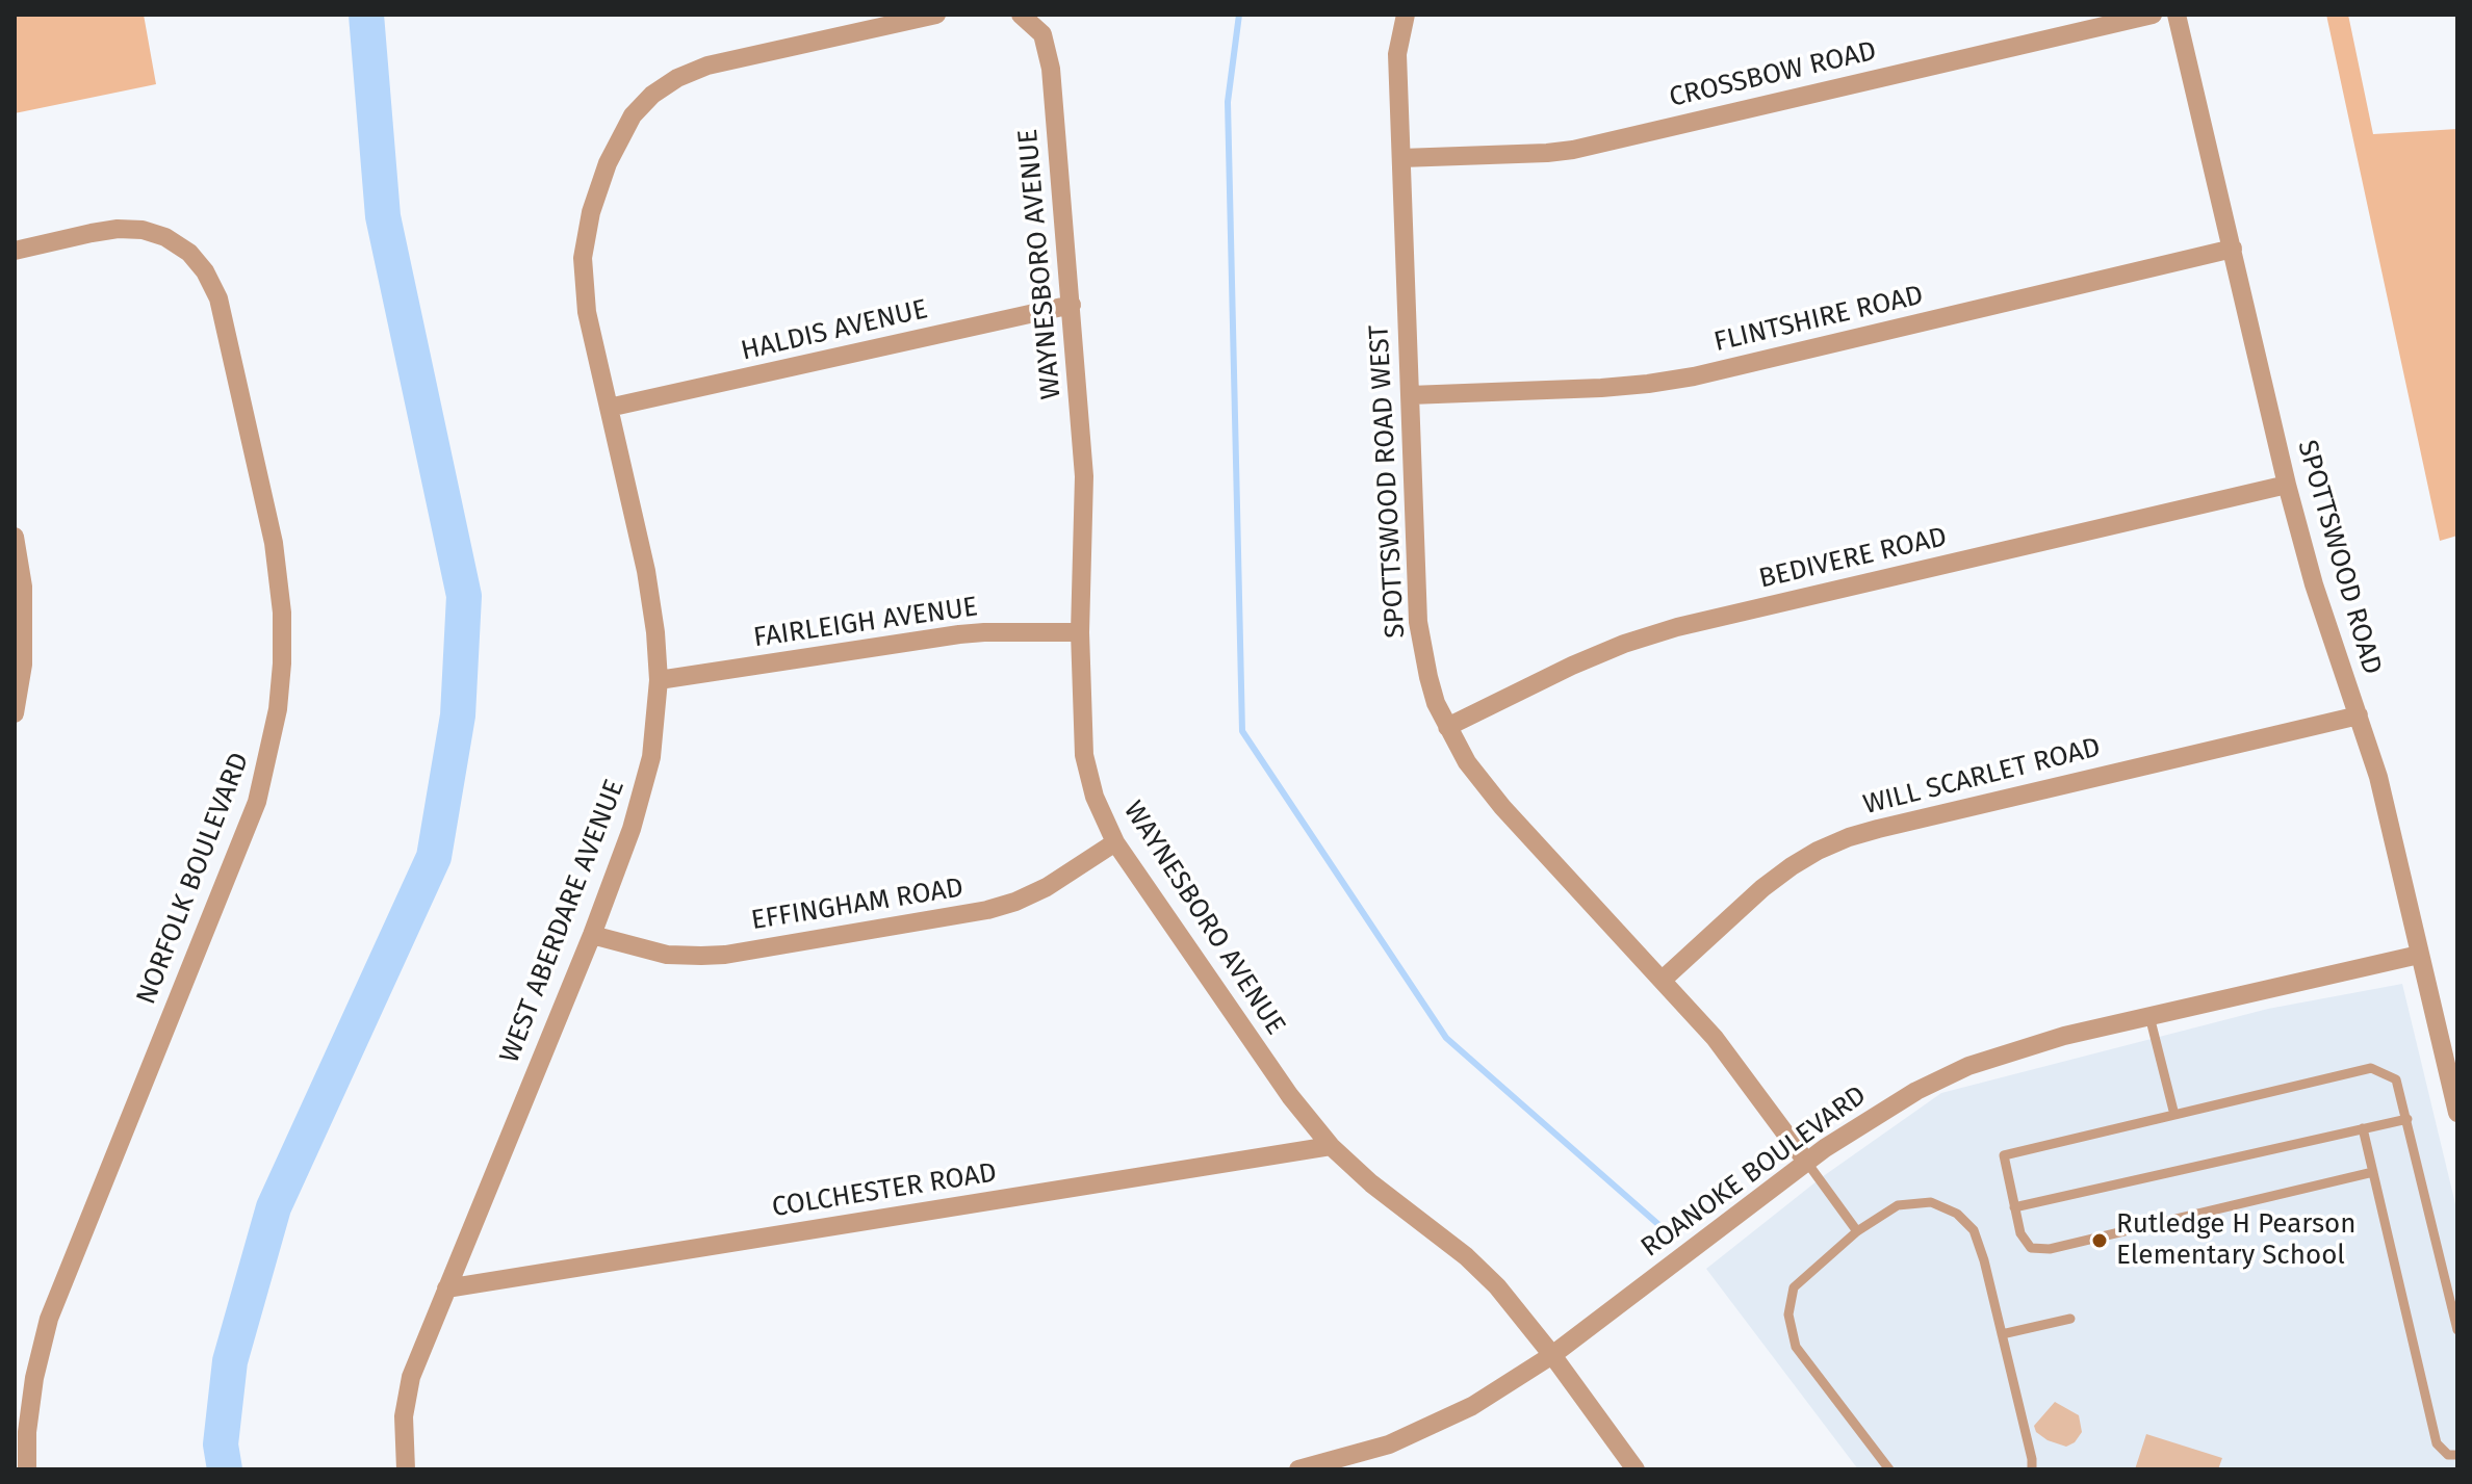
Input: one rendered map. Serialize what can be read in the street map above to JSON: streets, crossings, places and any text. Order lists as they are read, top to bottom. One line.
{"streets":{"street":["CROSSBOW ROAD","WAYNESBORO AVENUE","FLINTSHIRE ROAD","HALDIS AVENUE","SPOTTSWOOD ROAD WEST","SPOTTSWOOD ROAD","BEDIVERE ROAD","FAIRLEIGH AVENUE","WILL SCARLET ROAD","NORFOLK BOULEVARD","EFFINGHAM ROAD","WEST ABERDARE AVENUE","ROANOKE BOULEVARD","COLCHESTER ROAD"]},"crossings":[["CROSSBOW ROAD","SPOTTSWOOD ROAD WEST"],["WAYNESBORO AVENUE","HALDIS AVENUE"],["WAYNESBORO AVENUE","FAIRLEIGH AVENUE"],["WAYNESBORO AVENUE","EFFINGHAM ROAD"],["WAYNESBORO AVENUE","ROANOKE BOULEVARD"],["WAYNESBORO AVENUE","COLCHESTER ROAD"],["FLINTSHIRE ROAD","SPOTTSWOOD ROAD WEST"],["FLINTSHIRE ROAD","SPOTTSWOOD ROAD"],["HALDIS AVENUE","WEST ABERDARE AVENUE"],["SPOTTSWOOD ROAD WEST","BEDIVERE ROAD"],["SPOTTSWOOD ROAD WEST","WILL SCARLET ROAD"],["SPOTTSWOOD ROAD WEST","ROANOKE BOULEVARD"],["SPOTTSWOOD ROAD","BEDIVERE ROAD"],["SPOTTSWOOD ROAD","WILL SCARLET ROAD"],["SPOTTSWOOD ROAD","ROANOKE BOULEVARD"],["FAIRLEIGH AVENUE","WEST ABERDARE AVENUE"],["EFFINGHAM ROAD","WEST ABERDARE AVENUE"],["WEST ABERDARE AVENUE","COLCHESTER ROAD"]],"places":["Rutledge H Pearson Elementary School"]}
